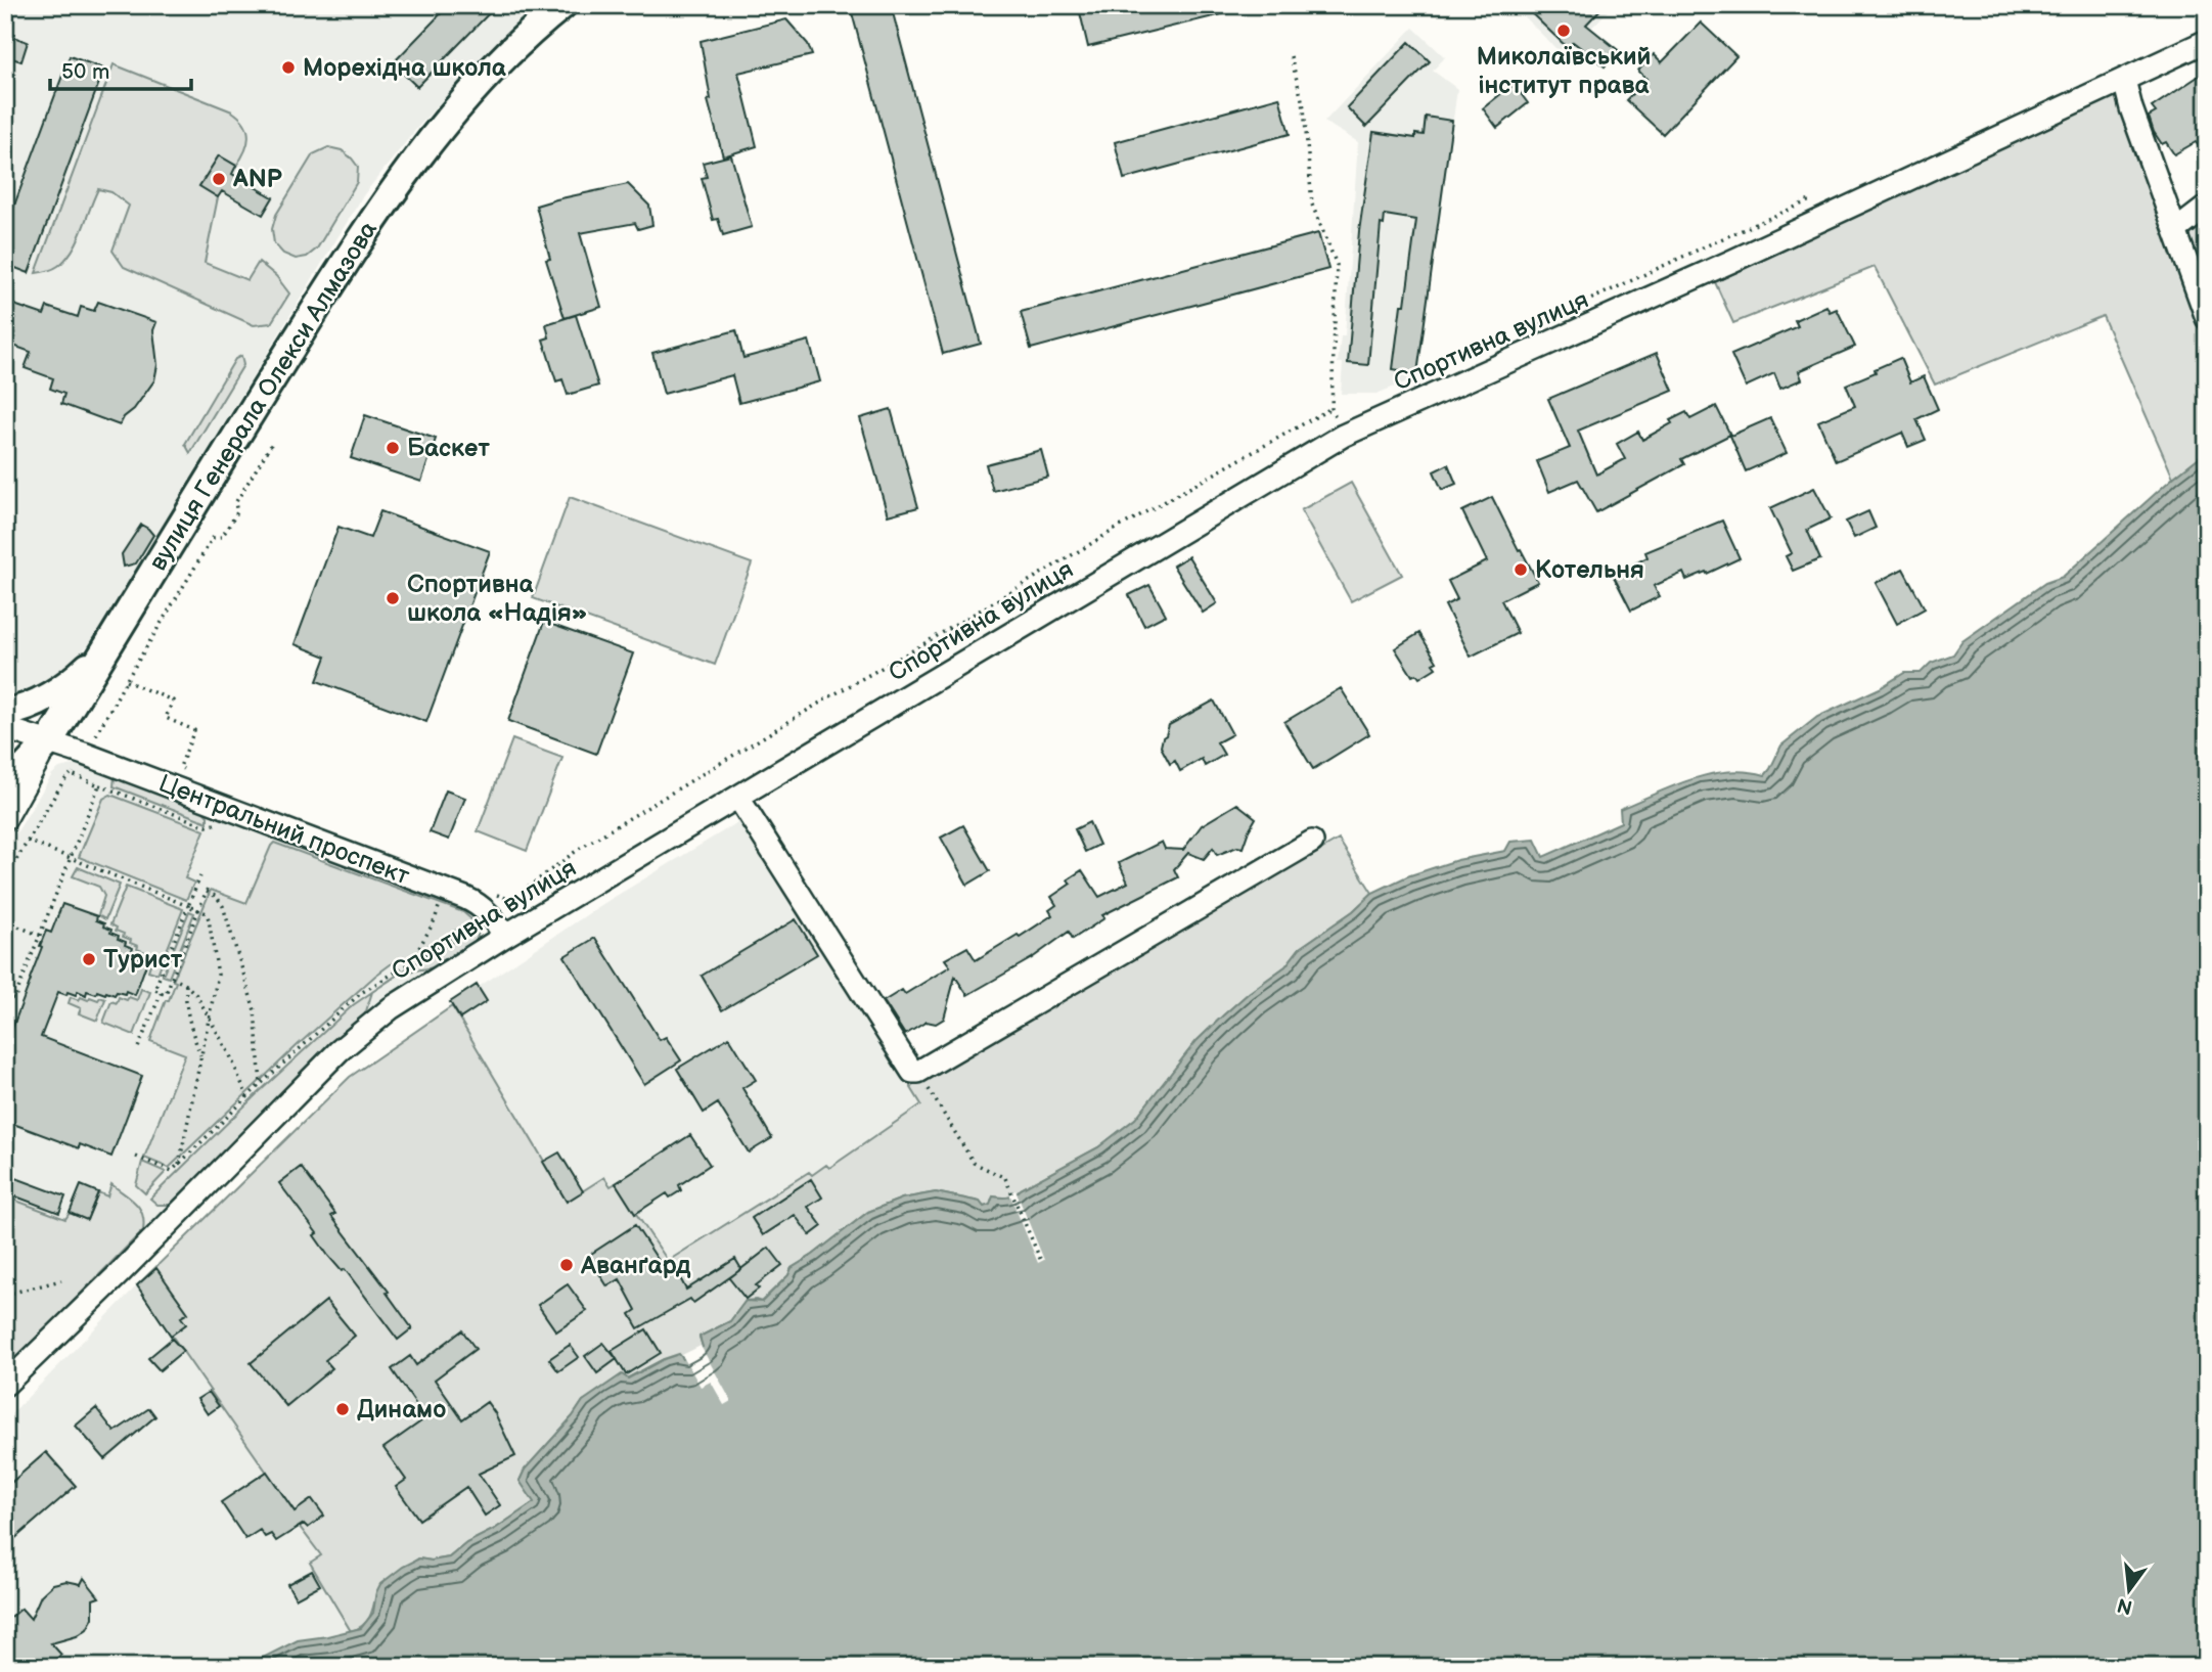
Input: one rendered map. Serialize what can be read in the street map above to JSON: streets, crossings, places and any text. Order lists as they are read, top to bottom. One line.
{"streets":{"main road":["вулиця Генерала Олекси Алмазова"],"street":["Спортивна вулиця","Центральний проспект"]},"crossings":[["Спортивна вулиця","Центральний проспект"],["вулиця Генерала Олекси Алмазова","Центральний проспект"]],"places":["Миколаївський інститут права","Морехідна школа","ANP","Баскет","Котельня","Спортивна школа «Надія»","Турист","Аванґард","Динамо"],"scale_bar":"50 m","north":"bottom"}
